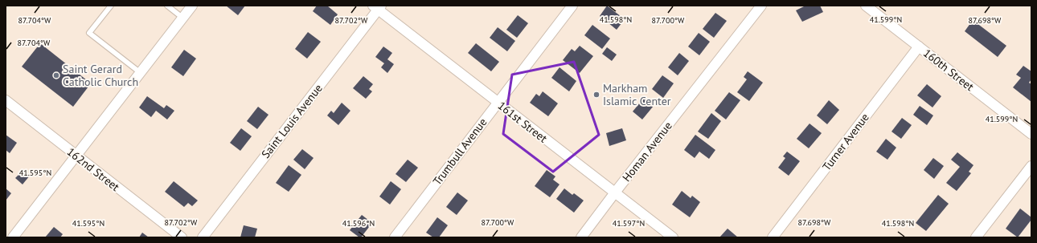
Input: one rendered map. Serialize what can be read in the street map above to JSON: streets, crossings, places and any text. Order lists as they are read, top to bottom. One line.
{"streets":{"street":["160th Street","Saint Louis Avenue","161st Street","Turner Avenue","Trumbull Avenue","Homan Avenue","162nd Street"]},"crossings":[["160th Street","Turner Avenue"],["Saint Louis Avenue","161st Street"],["161st Street","Trumbull Avenue"],["161st Street","Homan Avenue"]],"places":["Saint Gerard Catholic Church","Markham Islamic Center"],"coordinates":["41.598°N","41.599°N","87.704°W","87.702°W","87.700°W","87.698°W","41.595°N","41.596°N","41.597°N"]}
